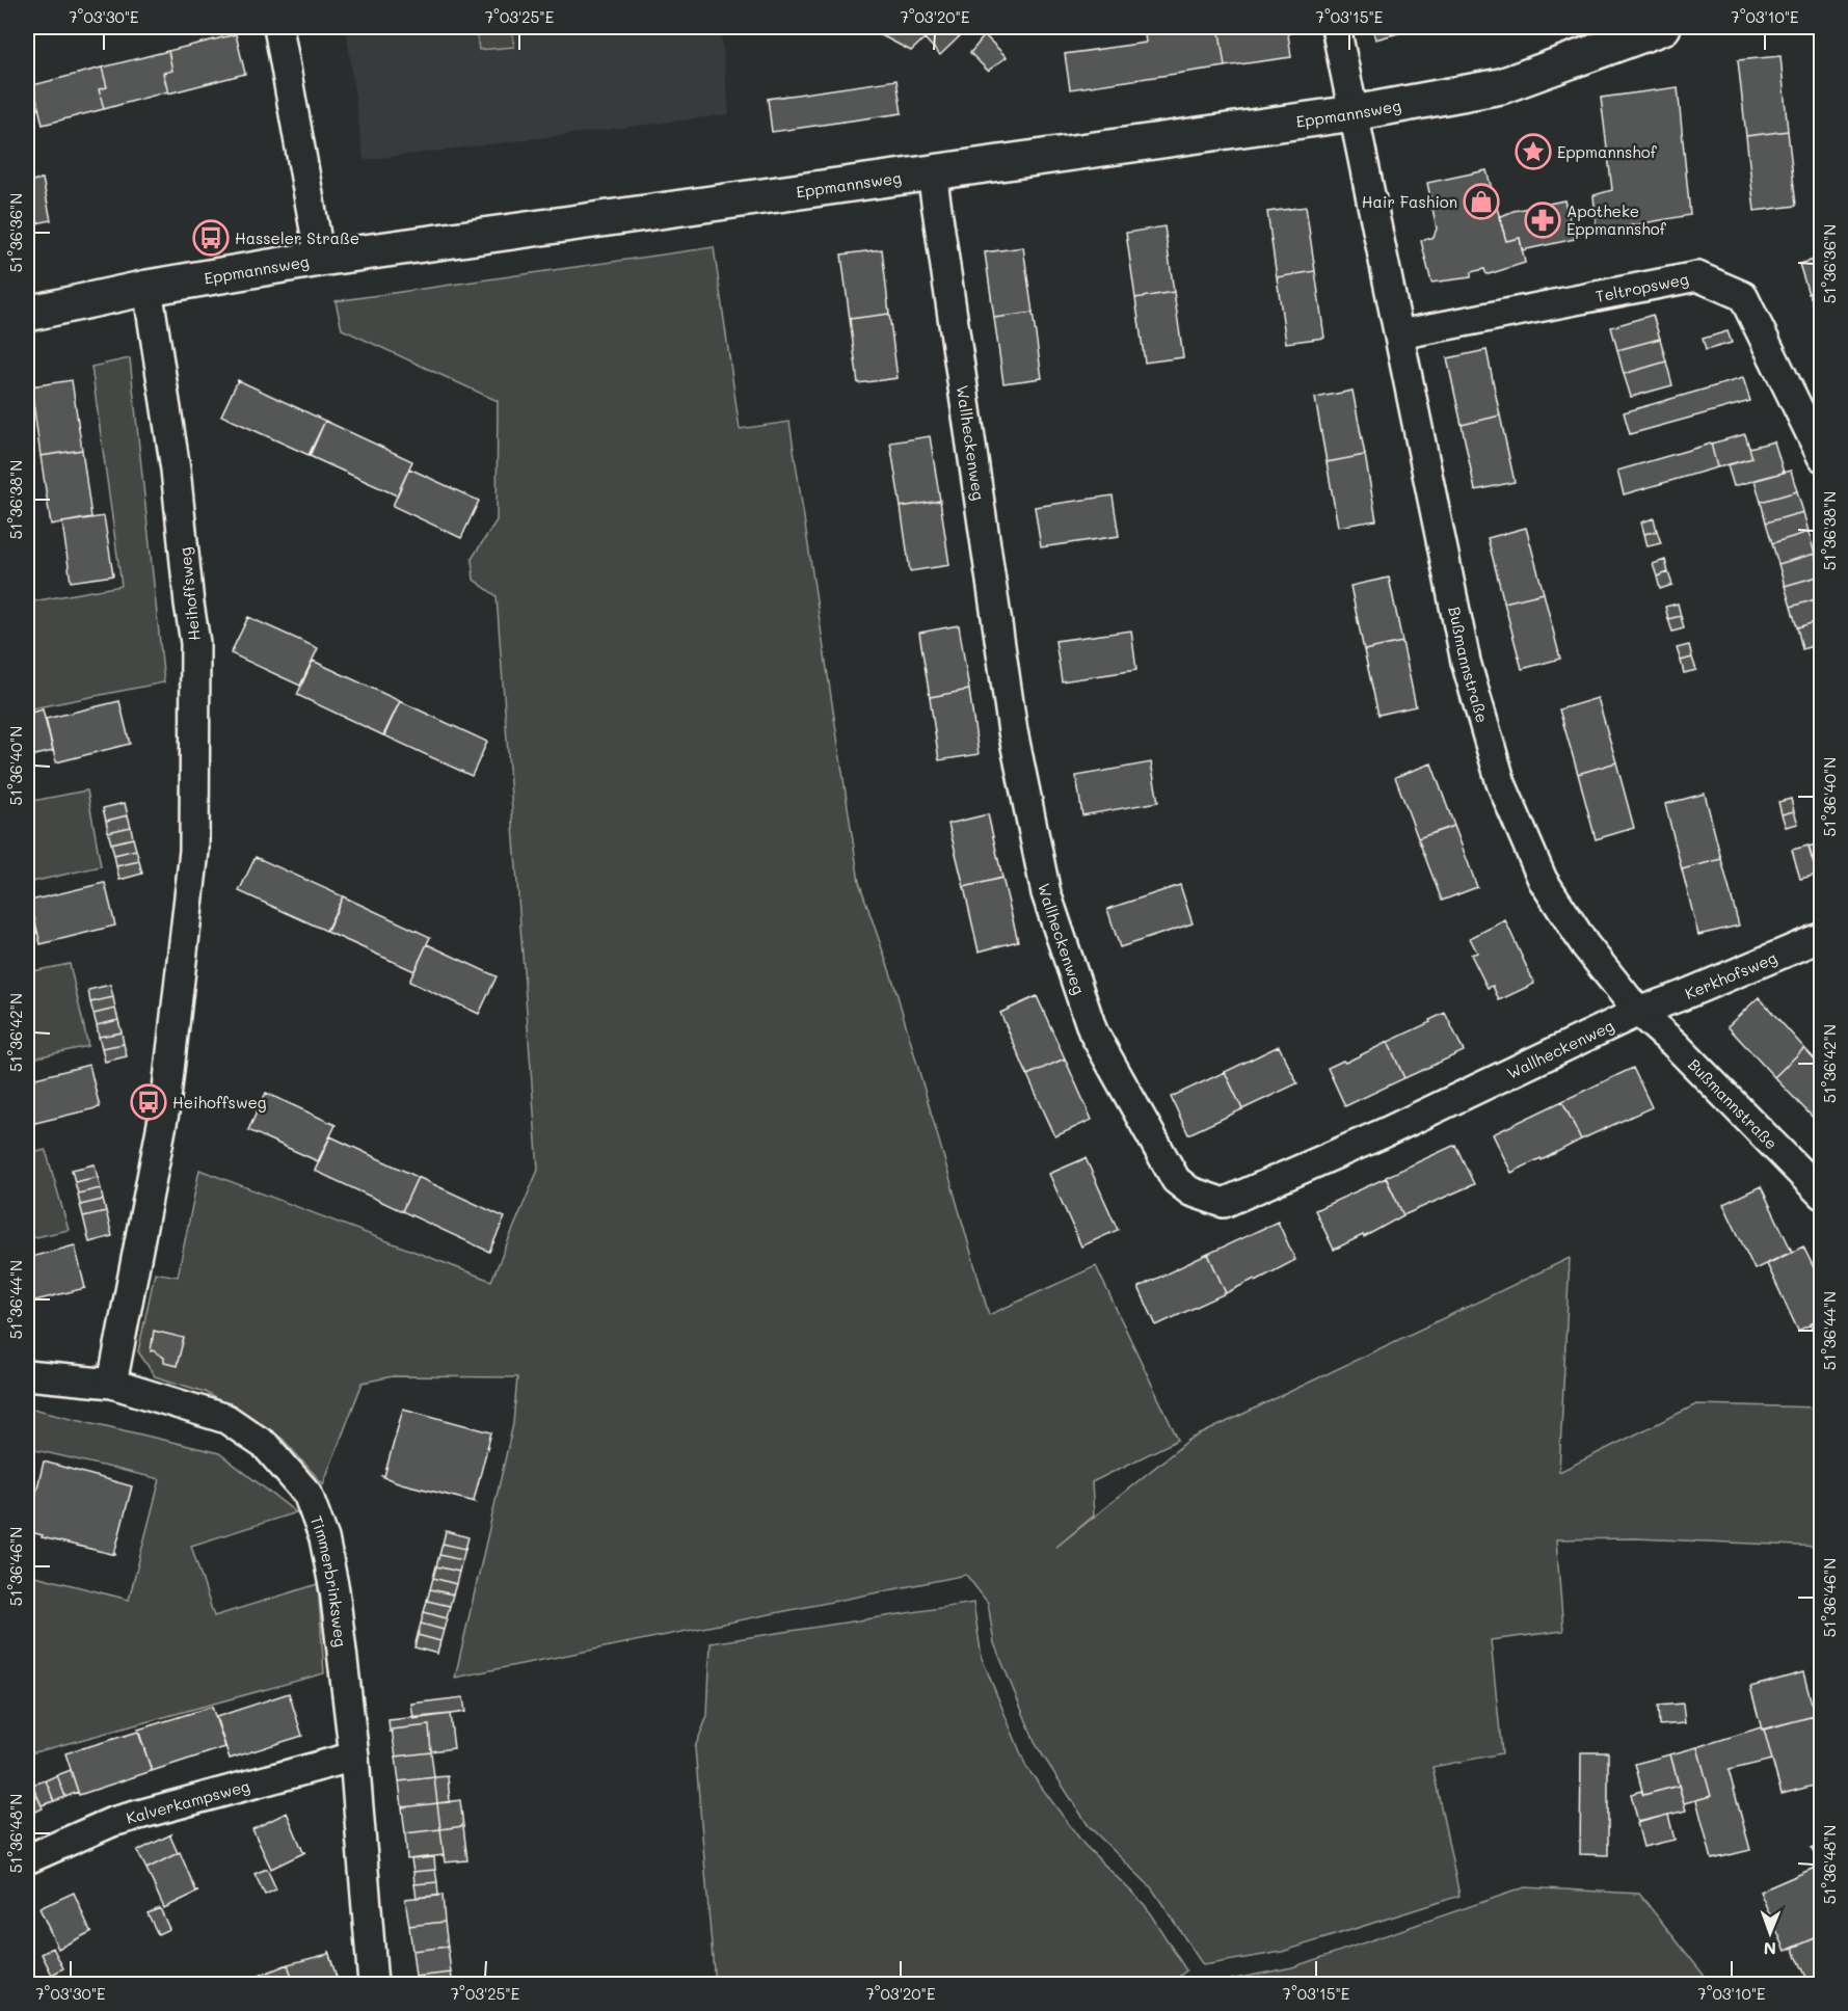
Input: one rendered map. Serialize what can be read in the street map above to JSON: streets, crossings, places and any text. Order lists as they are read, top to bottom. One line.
{"streets":{"street":["Eppmannsweg","Teltropsweg","Wallheckenweg","Heihoffsweg","Bußmannstraße","Kerkhofsweg","Timmerbrinksweg","Kalverkampsweg"]},"crossings":[["Eppmannsweg","Wallheckenweg"],["Eppmannsweg","Heihoffsweg"],["Eppmannsweg","Bußmannstraße"],["Teltropsweg","Bußmannstraße"],["Wallheckenweg","Bußmannstraße"],["Wallheckenweg","Kerkhofsweg"],["Heihoffsweg","Timmerbrinksweg"],["Bußmannstraße","Kerkhofsweg"],["Timmerbrinksweg","Kalverkampsweg"]],"places":{"place":["Eppmannshof"],"shop":["Hair Fashion"],"pharmacy":["Apotheke Eppmannshof"],"bus stop":["Hasseler Straße","Heihoffsweg"]},"north":"bottom","coordinates":["7°03'30\"E","7°03'25\"E","7°03'20\"E","7°03'15\"E","7°03'10\"E","51°36'36\"N","51°36'38\"N","51°36'40\"N","51°36'42\"N","51°36'44\"N","51°36'46\"N","51°36'48\"N"]}
